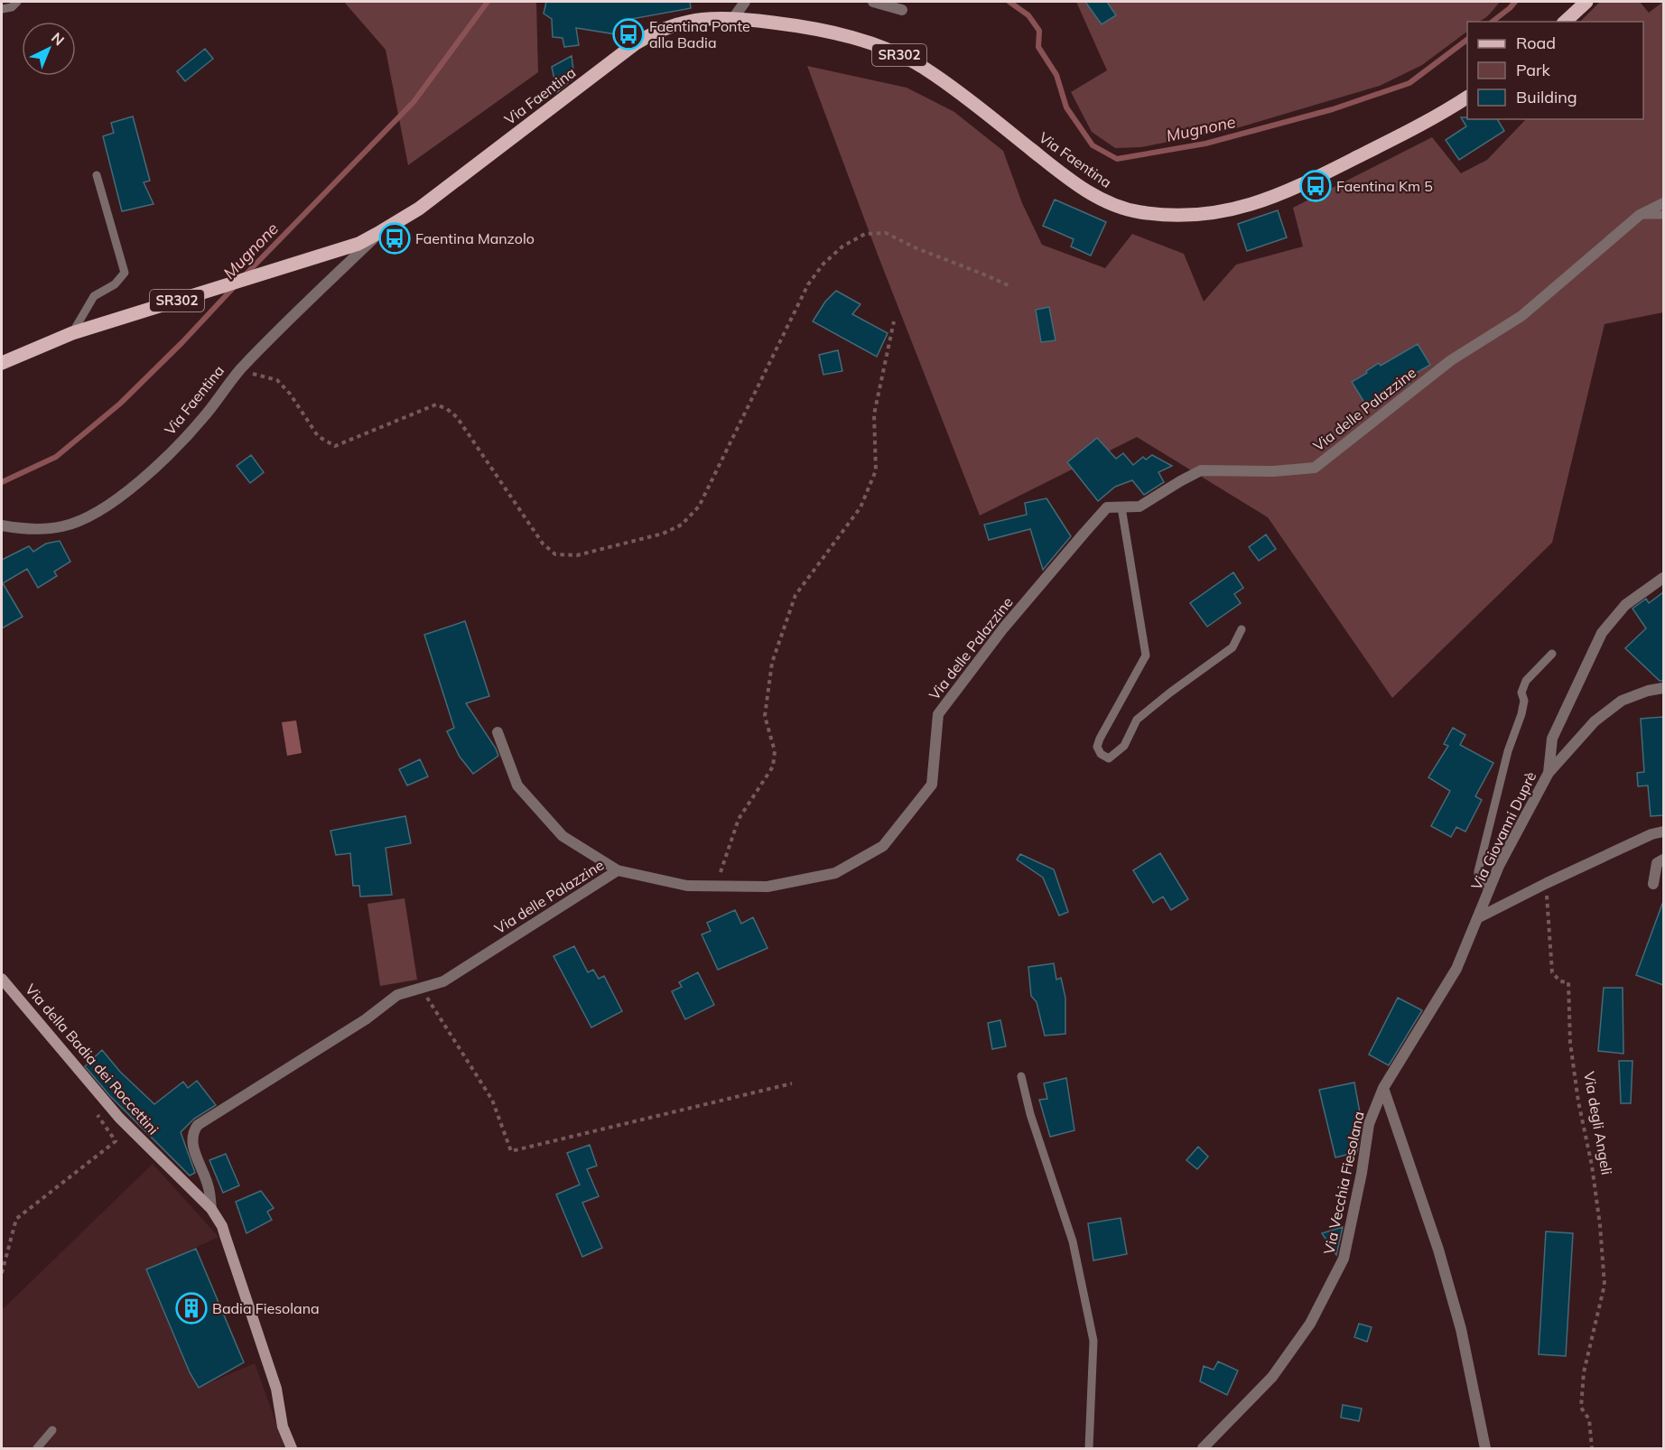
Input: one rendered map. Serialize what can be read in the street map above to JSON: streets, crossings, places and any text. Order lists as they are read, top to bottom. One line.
{"streets":{"main road":["SR302","Via Faentina"],"street":["Via delle Palazzine","Via Giovanni Duprè","Via della Badia dei Roccettini","Via Vecchia Fiesolana"],"path":["Via degli Angeli"]},"crossings":[["SR302","Via Faentina"],["Via delle Palazzine","Via della Badia dei Roccettini"],["Via Giovanni Duprè","Via Vecchia Fiesolana"]],"water":["Mugnone"],"places":{"bus stop":["Faentina Ponte alla Badia","Faentina Km 5","Faentina Manzolo"],"building":["Badia Fiesolana"]},"legend":["Road","Park","Building"],"north":"top right"}
